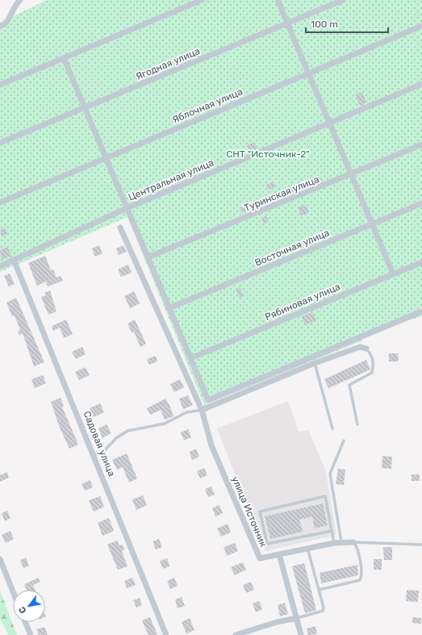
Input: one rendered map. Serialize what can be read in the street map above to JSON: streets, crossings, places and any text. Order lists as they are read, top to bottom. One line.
{"streets":{"street":["Ягодная улица","Яблочная улица","Центральная улица","Туринская улица","Восточная улица","Рябиновая улица","Садовая улица","улица Источник"]},"crossings":[["Центральная улица","Садовая улица"]],"parks":["СНТ \"Источник-2\""],"scale_bar":"100 m","north":"bottom left"}
